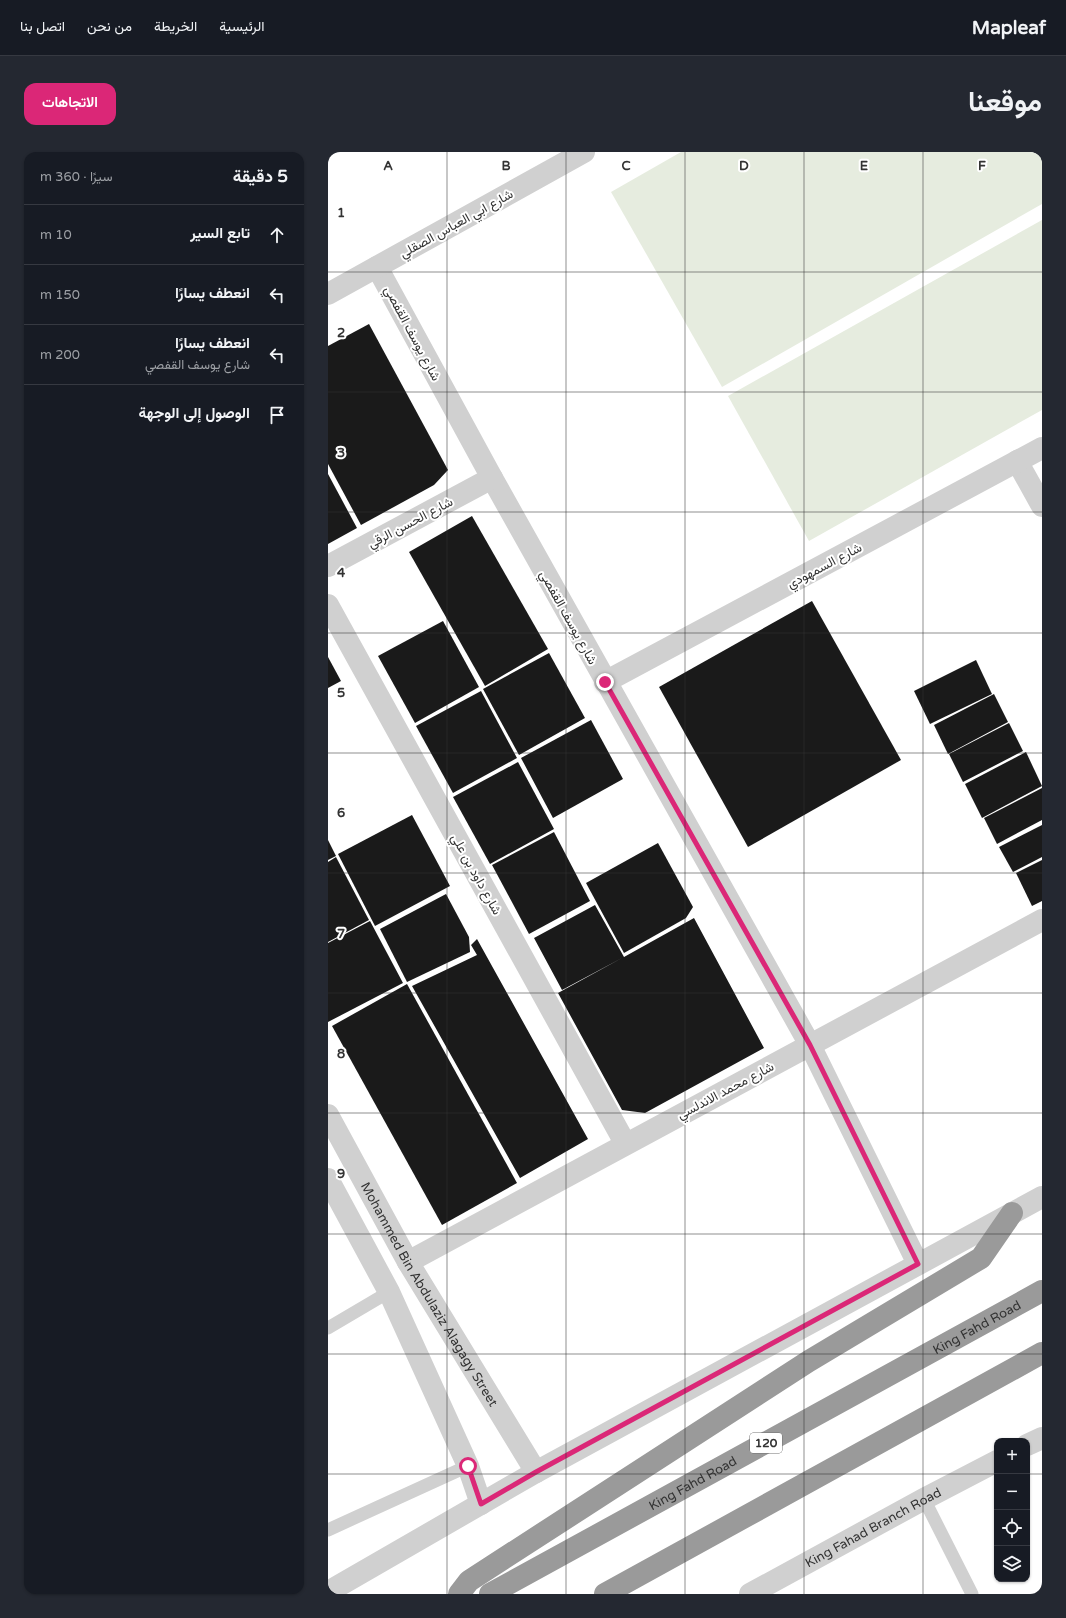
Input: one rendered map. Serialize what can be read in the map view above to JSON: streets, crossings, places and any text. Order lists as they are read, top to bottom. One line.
{"streets":{"highway":["King Fahd Road","120"],"street":["شارع ابي العباس الصقلي","شارع يوسف القفصي","شارع الحسن الرقي","شارع السمهودي","شارع داود بن علي","شارع محمد الاندلسي","Mohammed Bin Abdulaziz Alagagy Street","King Fahad Branch Road"]},"crossings":[["شارع ابي العباس الصقلي","شارع يوسف القفصي"],["شارع يوسف القفصي","شارع الحسن الرقي"],["شارع يوسف القفصي","شارع السمهودي"],["شارع يوسف القفصي","شارع محمد الاندلسي"],["شارع داود بن علي","شارع محمد الاندلسي"],["شارع محمد الاندلسي","Mohammed Bin Abdulaziz Alagagy Street"]],"page":{"header":"Mapleaf","nav":["الرئيسية","الخريطة","من نحن","اتصل بنا"],"title":"موقعنا","buttons":"الاتجاهات","heading":["5 دقيقة","سيرًا · 360 m"],"list":[["تابع السير","10 m"],["انعطف يسارًا","150 m"],["انعطف يسارًا","شارع يوسف القفصي","200 m"],"الوصول إلى الوجهة"],"map_buttons":["+","−"]},"grid":{"columns":["A","B","C","D","E","F"],"rows":["1","2","3","4","5","6","7","8","9"]}}
